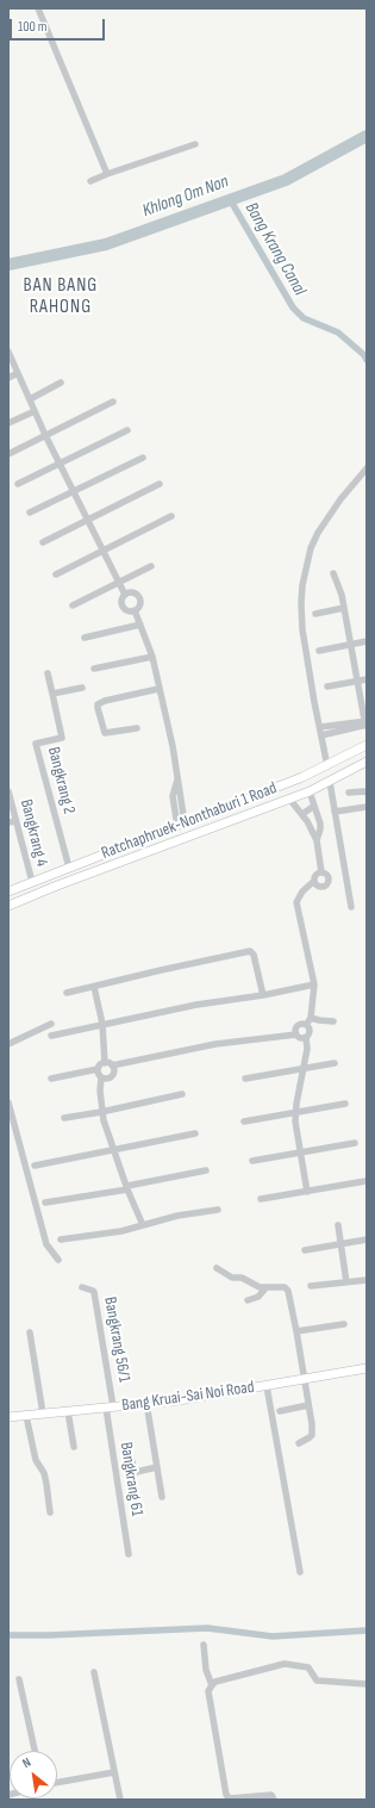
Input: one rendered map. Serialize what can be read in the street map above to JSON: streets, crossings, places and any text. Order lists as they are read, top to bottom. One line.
{"streets":{"main road":["Ratchaphruek-Nonthaburi 1 Road","Bang Kruai-Sai Noi Road"],"street":["Bangkrang 2","Bangkrang 4","Bangkrang 56/1","Bangkrang 61"]},"crossings":[["Bangkrang 2","Ratchaphruek-Nonthaburi 1 Road"],["Ratchaphruek-Nonthaburi 1 Road","Bangkrang 4"],["Bangkrang 56/1","Bang Kruai-Sai Noi Road"],["Bangkrang 56/1","Bangkrang 61"],["Bang Kruai-Sai Noi Road","Bangkrang 61"]],"districts":["BAN BANG RAHONG"],"water":["Khlong Om Non","Bang Krang Canal"],"scale_bar":"100 m","north":"top left"}
